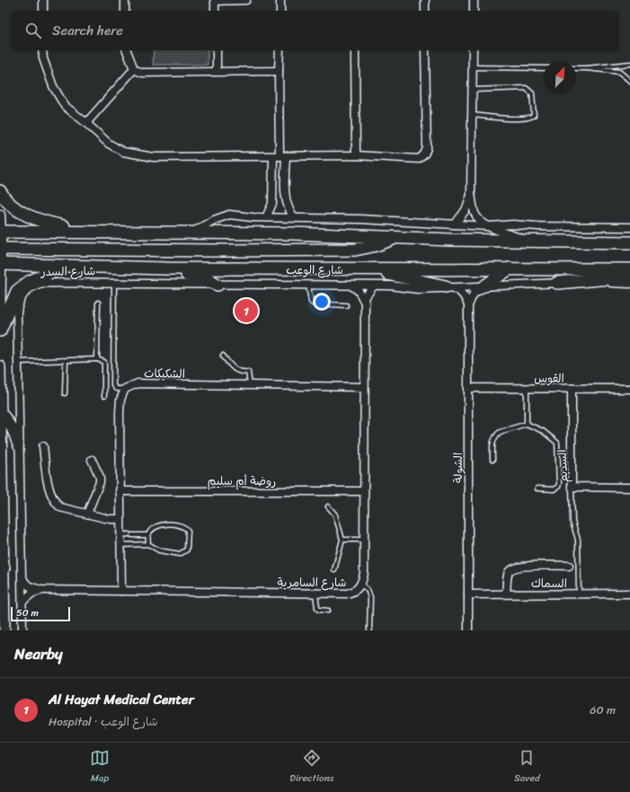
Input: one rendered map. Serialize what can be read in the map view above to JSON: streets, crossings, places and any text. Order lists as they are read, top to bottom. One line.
{"streets":{"main road":["شارع الوعب"],"street":["شارع السدر","الشكيكات","القوس","السديم","الشولة","روضة أم سليم","شارع السامرية","السماك"]},"crossings":[["شارع الوعب","شارع السدر"],["شارع الوعب","شارع السامرية"],["شارع السدر","شارع السامرية"],["الشكيكات","شارع السامرية"],["القوس","السديم"],["القوس","الشولة"],["الشولة","السماك"],["روضة أم سليم","شارع السامرية"]],"scale_bar":"50 m","north":"top right","page":{"search":"Search here","pins":"1","scale":"50 m","heading":"Nearby","list":[{"mark":"1","name":"Al Hayat Medical Center","note":"Hospital · شارع الوعب","value":"60 m"}],"nav":["Map","Directions","Saved"]}}
